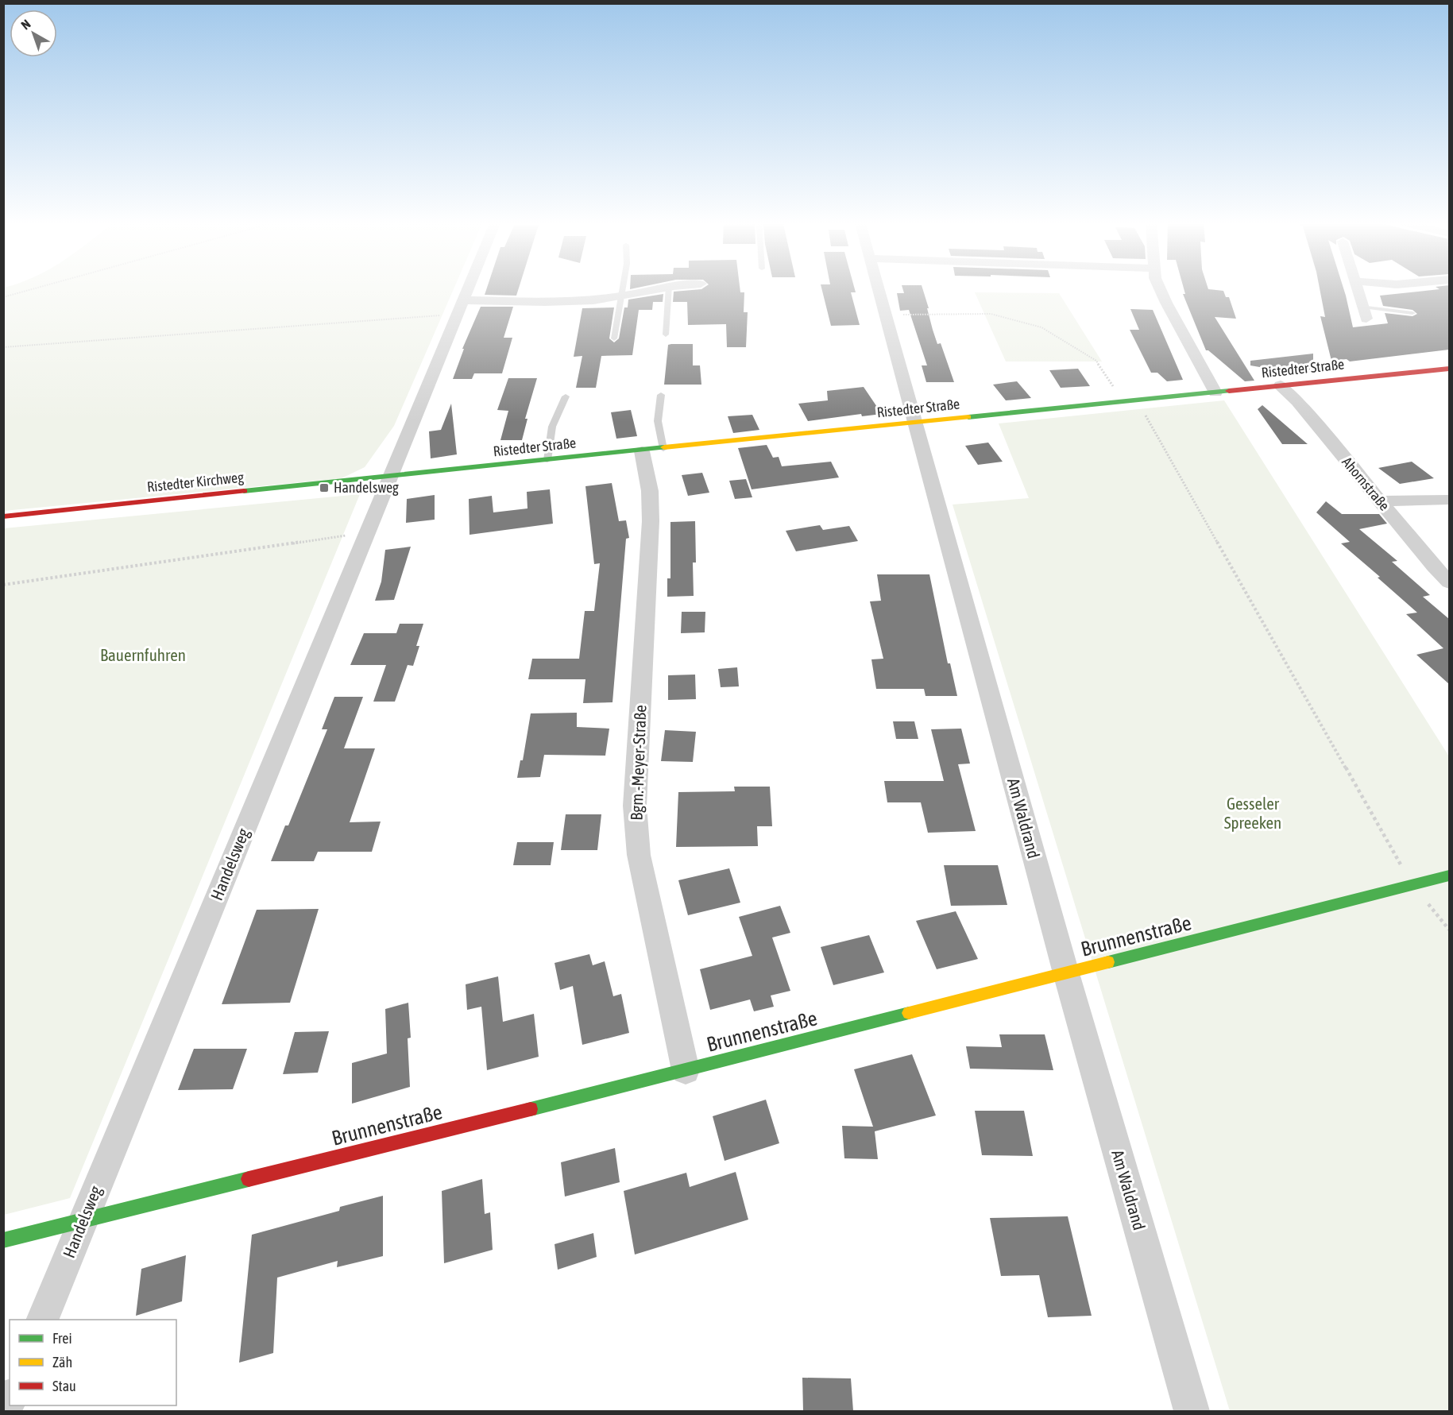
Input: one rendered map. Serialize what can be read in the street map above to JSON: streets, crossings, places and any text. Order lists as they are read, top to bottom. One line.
{"streets":{"street":["Ristedter Straße","Ristedter Kirchweg","Ahornstraße","Bgm.-Meyer-Straße","Am Waldrand","Handelsweg","Brunnenstraße"]},"crossings":[["Ristedter Straße","Ristedter Kirchweg"],["Ristedter Straße","Ahornstraße"],["Ristedter Straße","Bgm.-Meyer-Straße"],["Ristedter Straße","Am Waldrand"],["Ristedter Straße","Handelsweg"],["Ristedter Kirchweg","Handelsweg"],["Bgm.-Meyer-Straße","Brunnenstraße"],["Am Waldrand","Brunnenstraße"],["Handelsweg","Brunnenstraße"]],"parks":["Bauernfuhren","Gesseler Spreeken"],"places":{"transit":["Handelsweg"]},"legend":["Frei","Zäh","Stau"],"north":"top left"}
